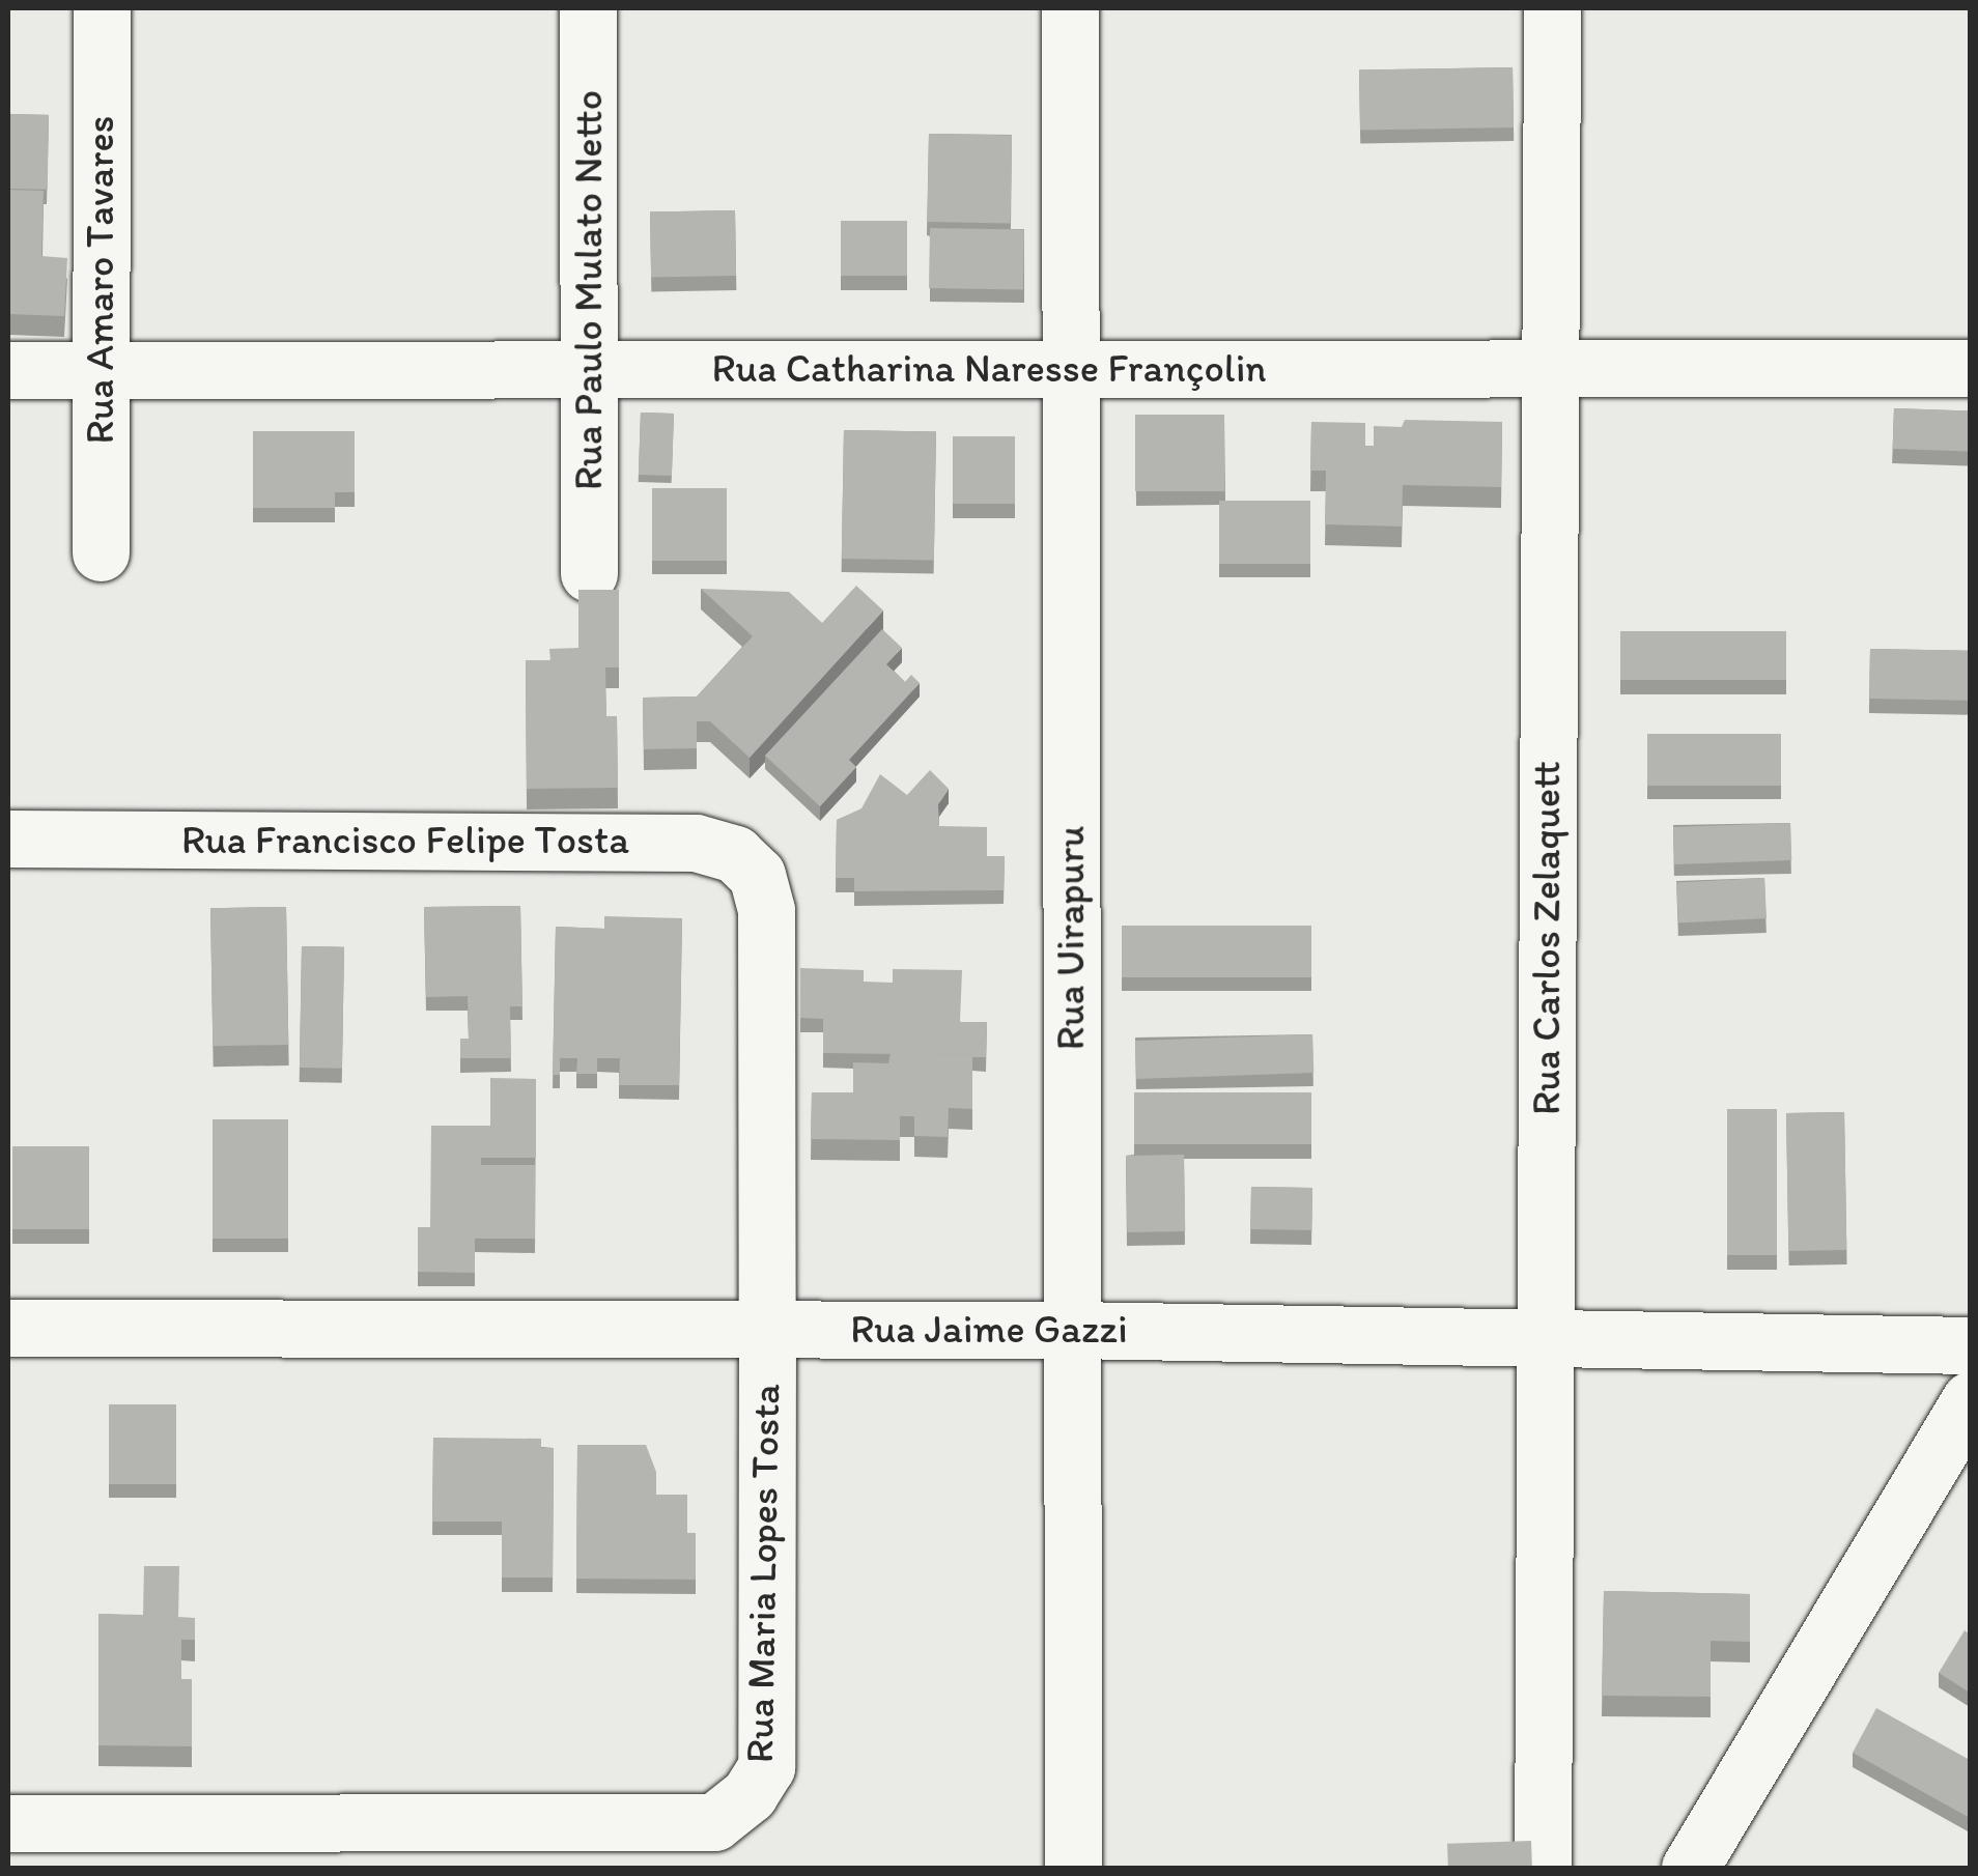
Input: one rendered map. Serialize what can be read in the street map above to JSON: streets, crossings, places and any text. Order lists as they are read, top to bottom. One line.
{"streets":{"street":["Rua Amaro Tavares","Rua Paulo Mulato Netto","Rua Catharina Naresse Françolin","Rua Francisco Felipe Tosta","Rua Uirapuru","Rua Carlos Zelaquett","Rua Jaime Gazzi","Rua Maria Lopes Tosta"]},"crossings":[["Rua Amaro Tavares","Rua Catharina Naresse Françolin"],["Rua Paulo Mulato Netto","Rua Catharina Naresse Françolin"],["Rua Catharina Naresse Françolin","Rua Uirapuru"],["Rua Catharina Naresse Françolin","Rua Carlos Zelaquett"],["Rua Francisco Felipe Tosta","Rua Maria Lopes Tosta"],["Rua Uirapuru","Rua Jaime Gazzi"],["Rua Carlos Zelaquett","Rua Jaime Gazzi"],["Rua Jaime Gazzi","Rua Maria Lopes Tosta"]]}
